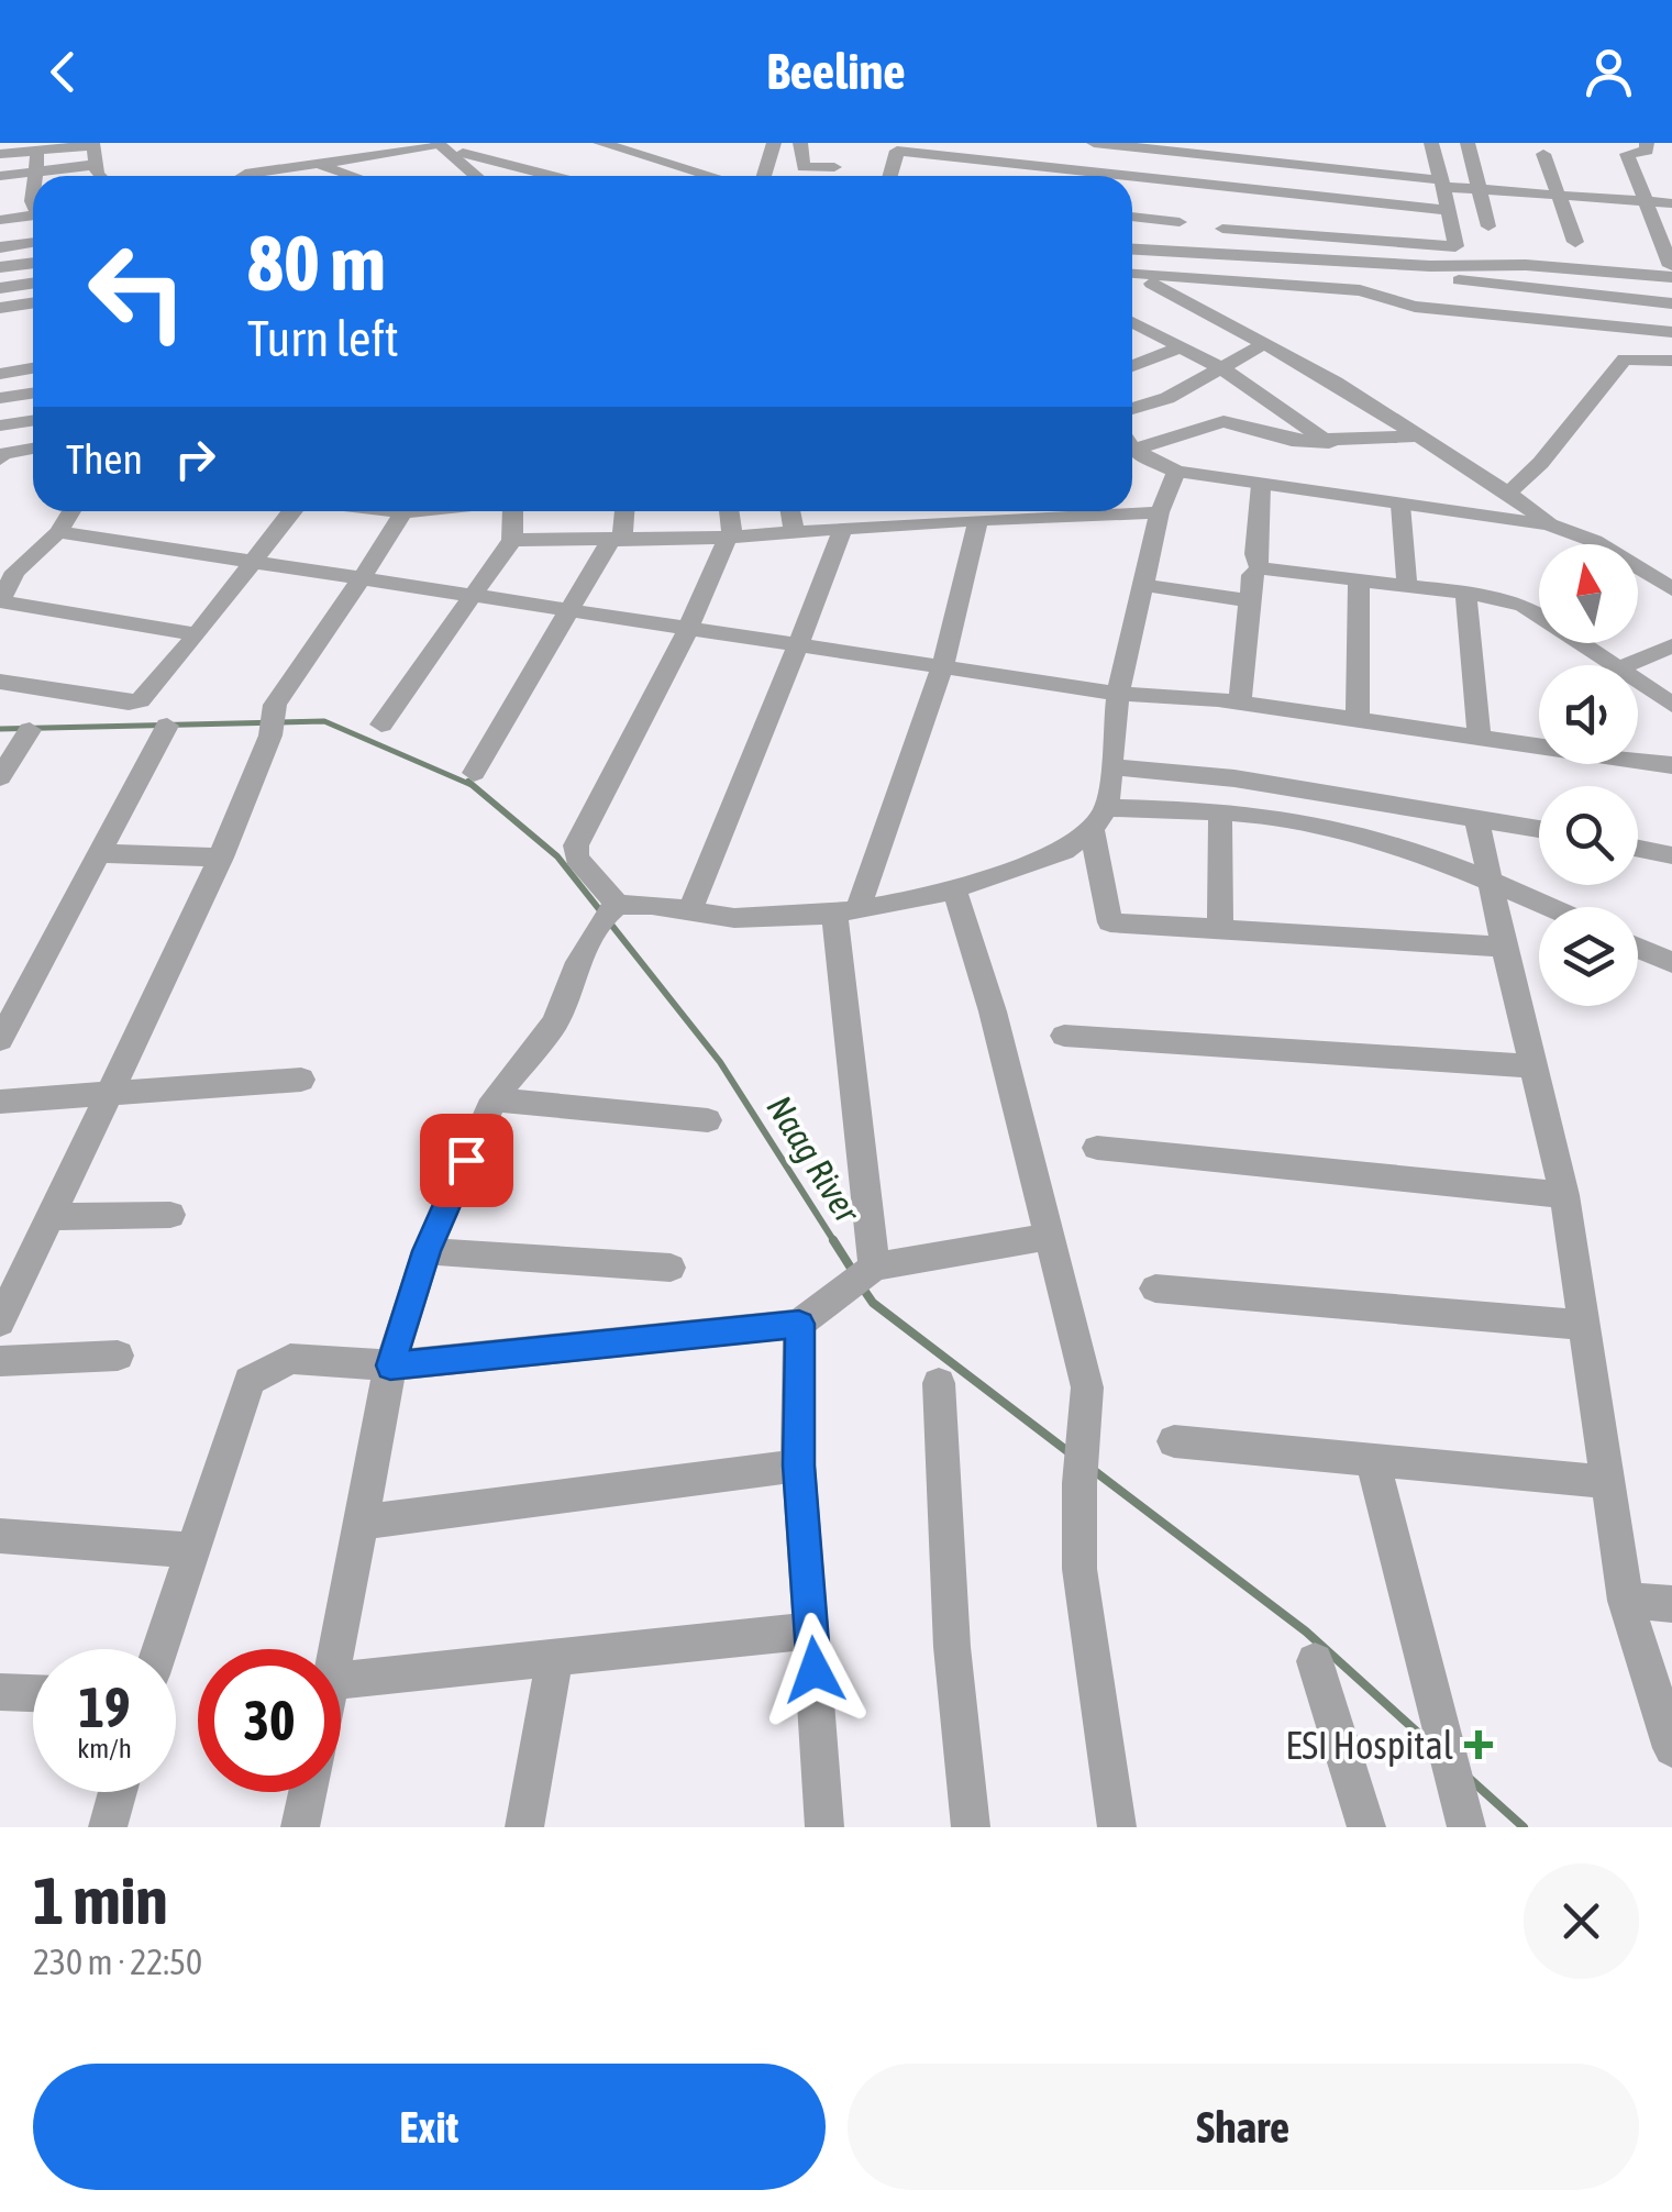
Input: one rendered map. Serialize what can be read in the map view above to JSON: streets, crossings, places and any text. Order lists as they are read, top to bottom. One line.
{"water":["Naag River"],"places":{"health":["ESI Hospital"]},"north":"top","page":{"header":"Beeline","turn":["80 m","Turn left"],"then":"Then","speed":"19 km/h","limit":"30","heading":["1 min","230 m · 22:50"],"buttons":["Exit","Share"]}}
